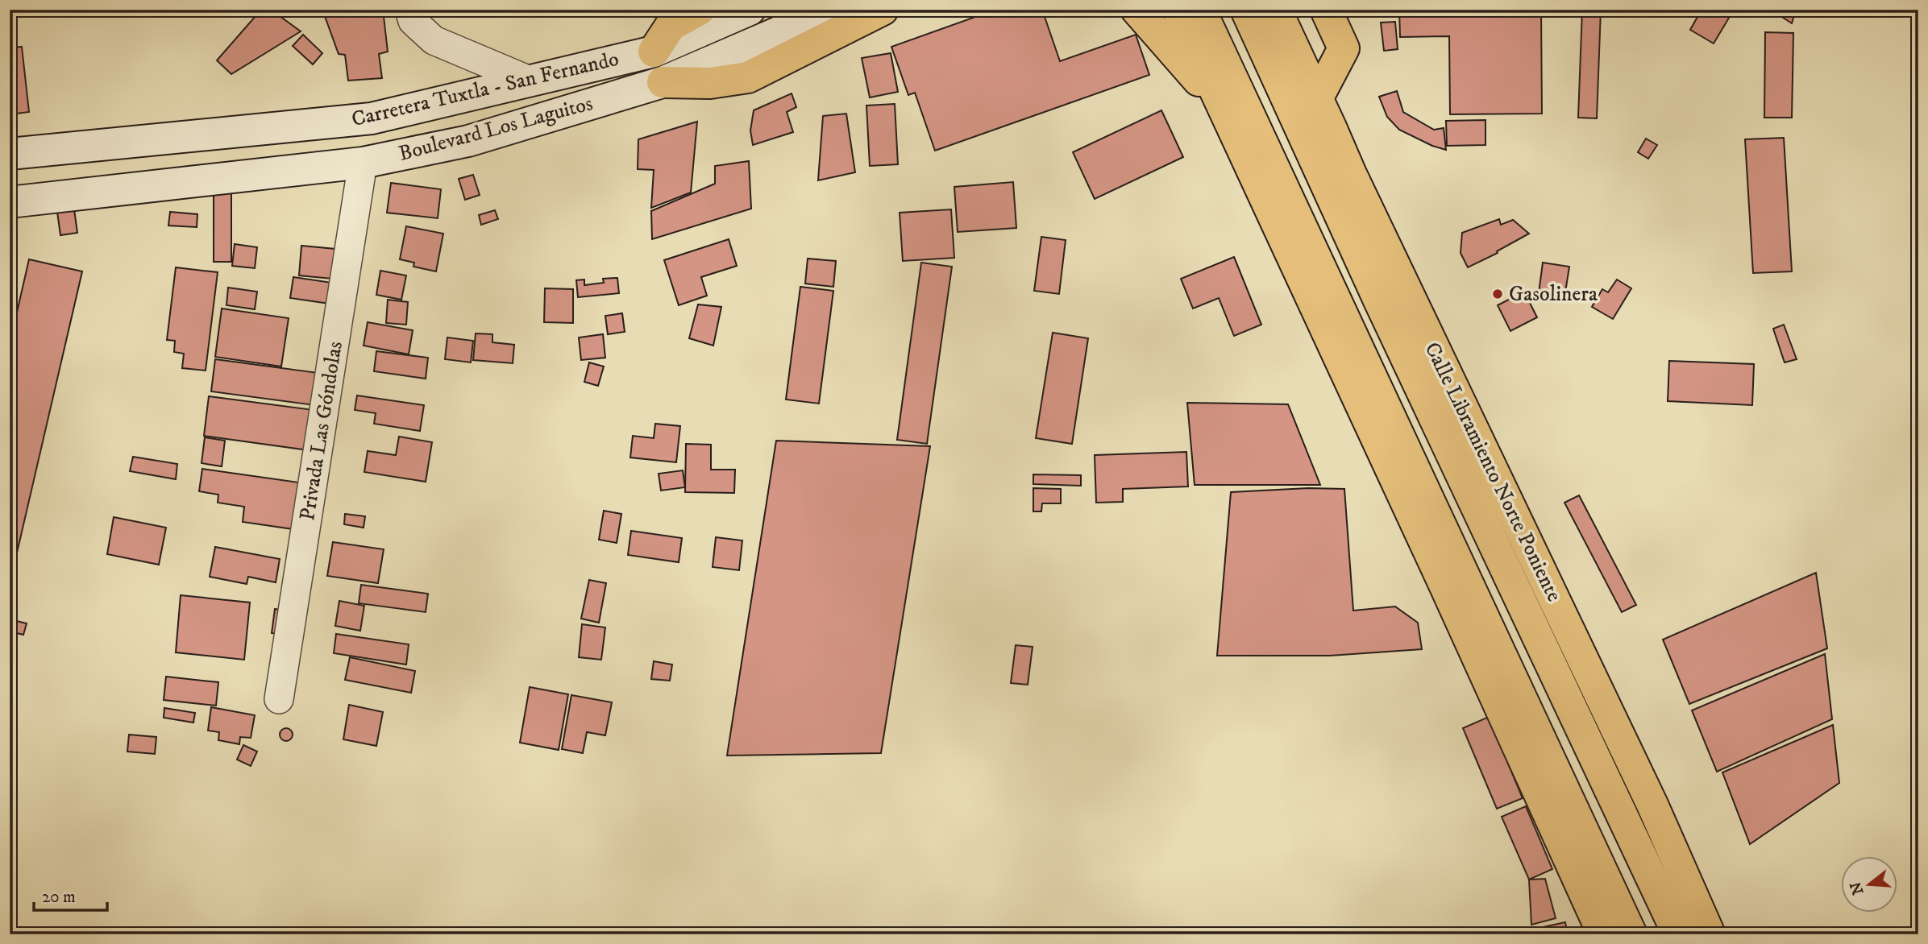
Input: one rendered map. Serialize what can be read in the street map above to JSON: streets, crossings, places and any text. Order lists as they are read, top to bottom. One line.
{"streets":{"main road":["Carretera Tuxtla - San Fernando","Boulevard Los Laguitos","Calle Libramiento Norte Poniente"],"street":["Privada Las Góndolas"]},"crossings":[["Boulevard Los Laguitos","Privada Las Góndolas"]],"places":["Gasolinera"],"scale_bar":"20 m","north":"left"}
